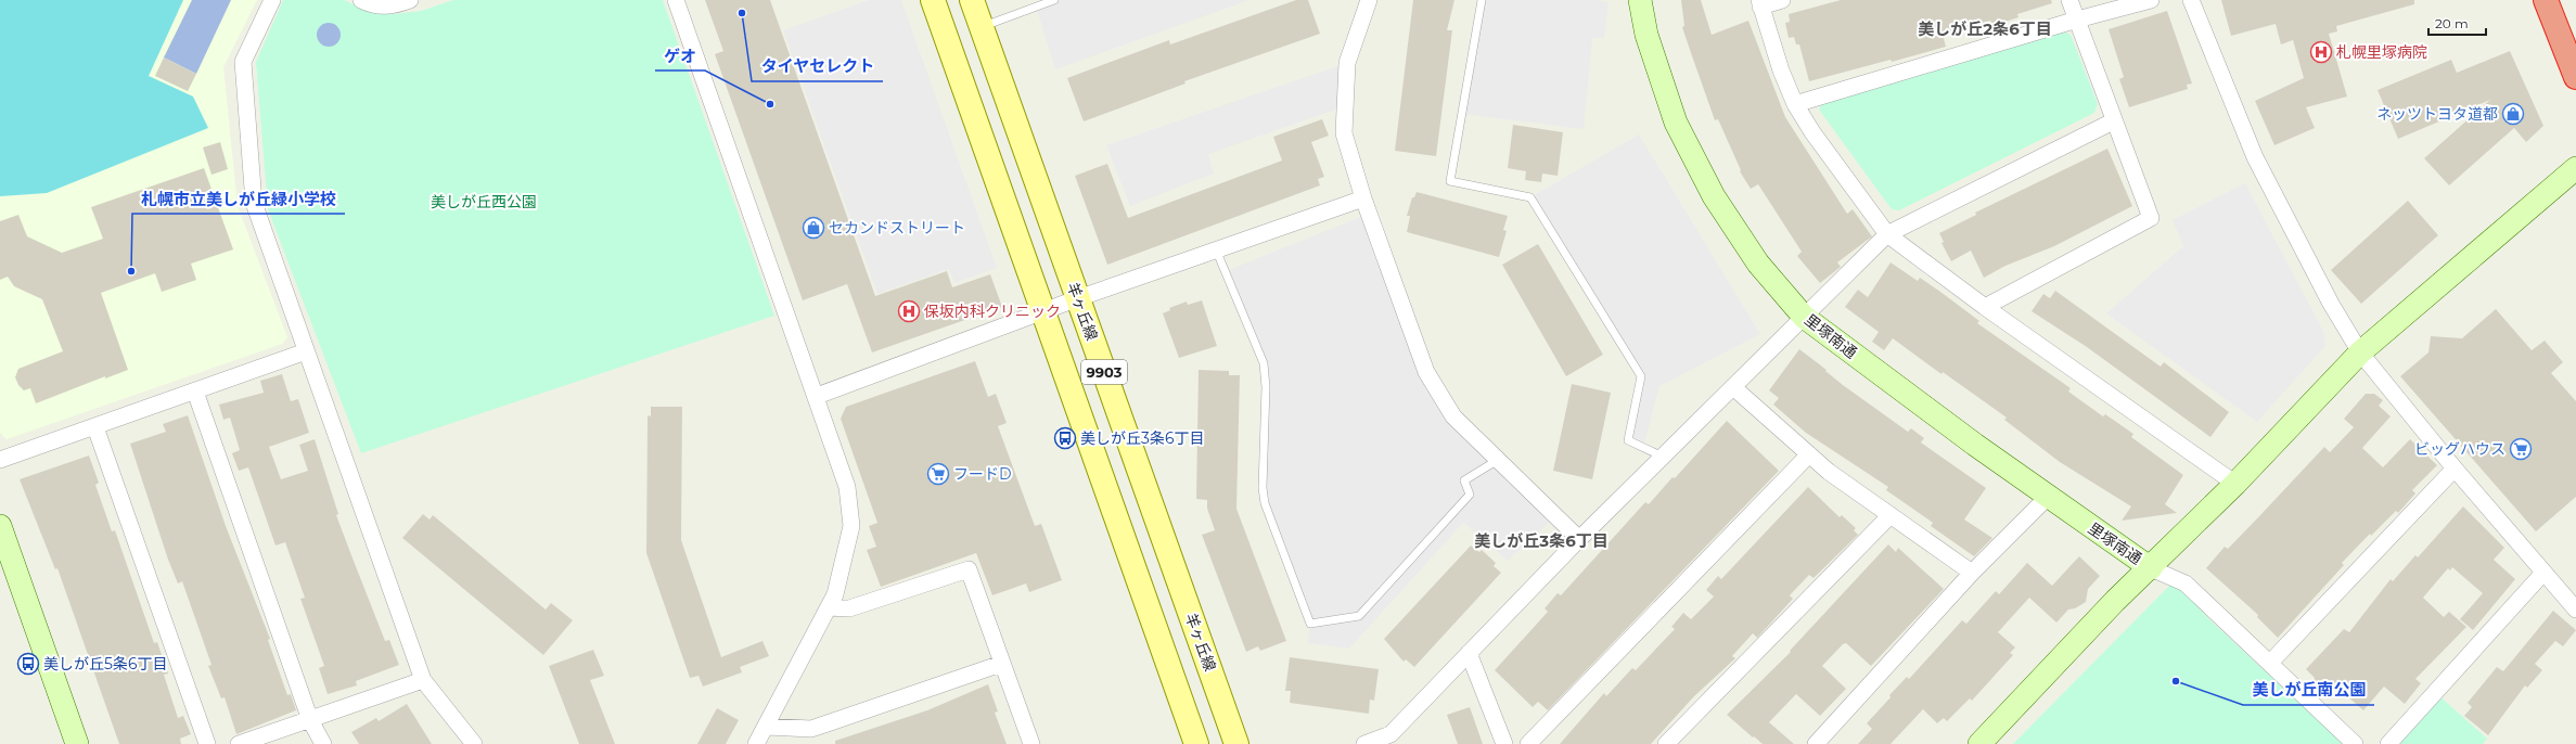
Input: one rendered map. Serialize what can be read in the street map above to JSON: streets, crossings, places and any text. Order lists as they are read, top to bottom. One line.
{"streets":{"main road":["羊ヶ丘線","9903"],"street":["里塚南通"]},"districts":["美しが丘2条6丁目","美しが丘3条6丁目"],"parks":["美しが丘西公園"],"places":{"other":["タイヤセレクト","ゲオ","札幌市立美しが丘緑小学校","美しが丘南公園"],"hospital":["札幌里塚病院","保坂内科クリニック"],"shop":["ネッツトヨタ道都","セカンドストリート"],"bus stop":["美しが丘3条6丁目","美しが丘5条6丁目"],"supermarket":["ビッグハウス","フードD"]},"scale_bar":"20 m"}
